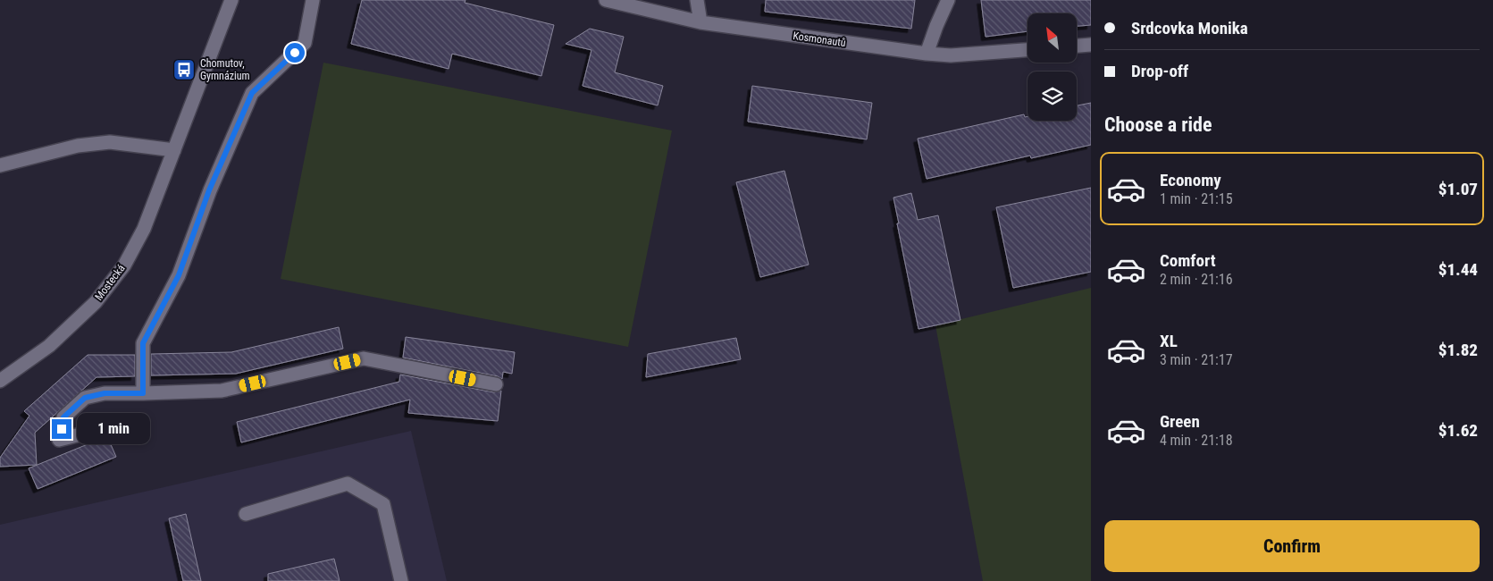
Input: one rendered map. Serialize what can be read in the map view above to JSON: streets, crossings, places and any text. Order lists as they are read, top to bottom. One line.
{"streets":{"street":["Kosmonautů","Mostecká"]},"places":{"bus stop":["Chomutov, Gymnázium"]},"north":"top left","page":{"banner":["Srdcovka Monika","Drop-off"],"heading":"Choose a ride","list":[{"name":"Economy","note":"1 min · 21:15","value":"$1.07"},{"name":"Comfort","note":"2 min · 21:16","value":"$1.44"},{"name":"XL","note":"3 min · 21:17","value":"$1.82"},{"name":"Green","note":"4 min · 21:18","value":"$1.62"}],"bubble":"1 min","buttons":"Confirm"}}
